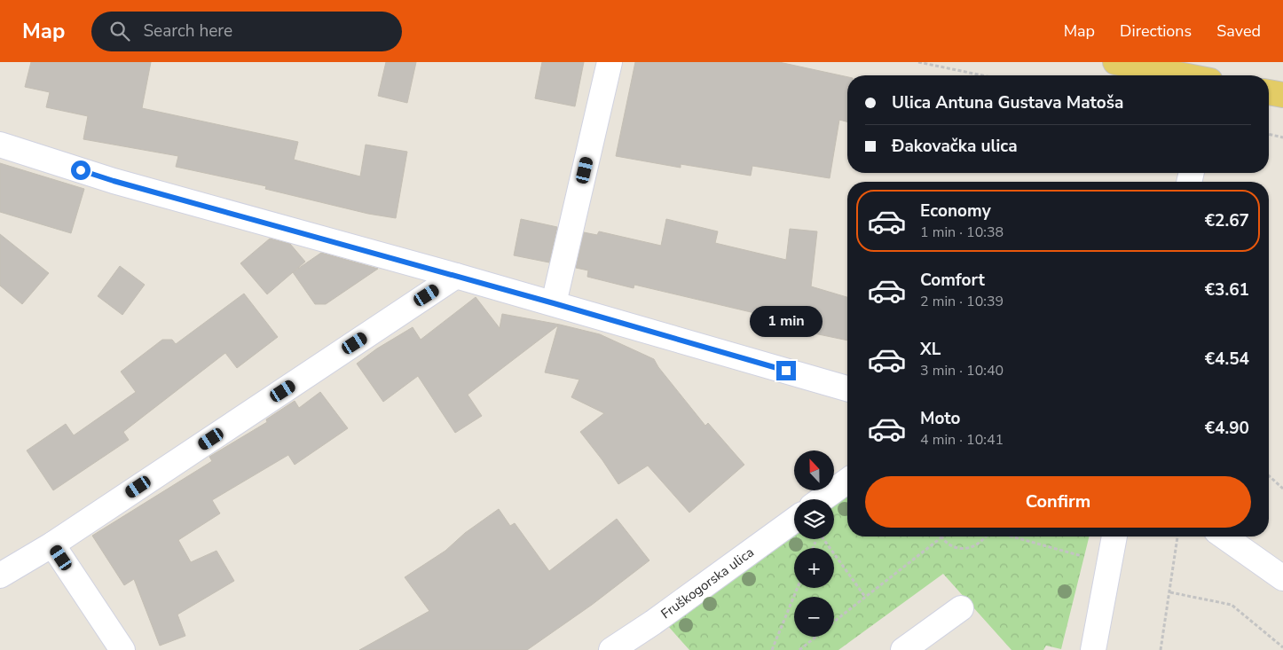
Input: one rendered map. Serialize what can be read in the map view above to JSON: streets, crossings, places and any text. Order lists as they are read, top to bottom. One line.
{"streets":{"street":["Fruškogorska ulica"]},"north":"top","page":{"header":"Map","search":"Search here","nav":["Map","Directions","Saved"],"banner":["Ulica Antuna Gustava Matoša","Đakovačka ulica"],"list":[{"name":"Economy","note":"1 min · 10:38","value":"€2.67"},{"name":"Comfort","note":"2 min · 10:39","value":"€3.61"},{"name":"XL","note":"3 min · 10:40","value":"€4.54"},{"name":"Moto","note":"4 min · 10:41","value":"€4.90"}],"bubble":"1 min","map_buttons":["+","−"],"buttons":"Confirm"}}
